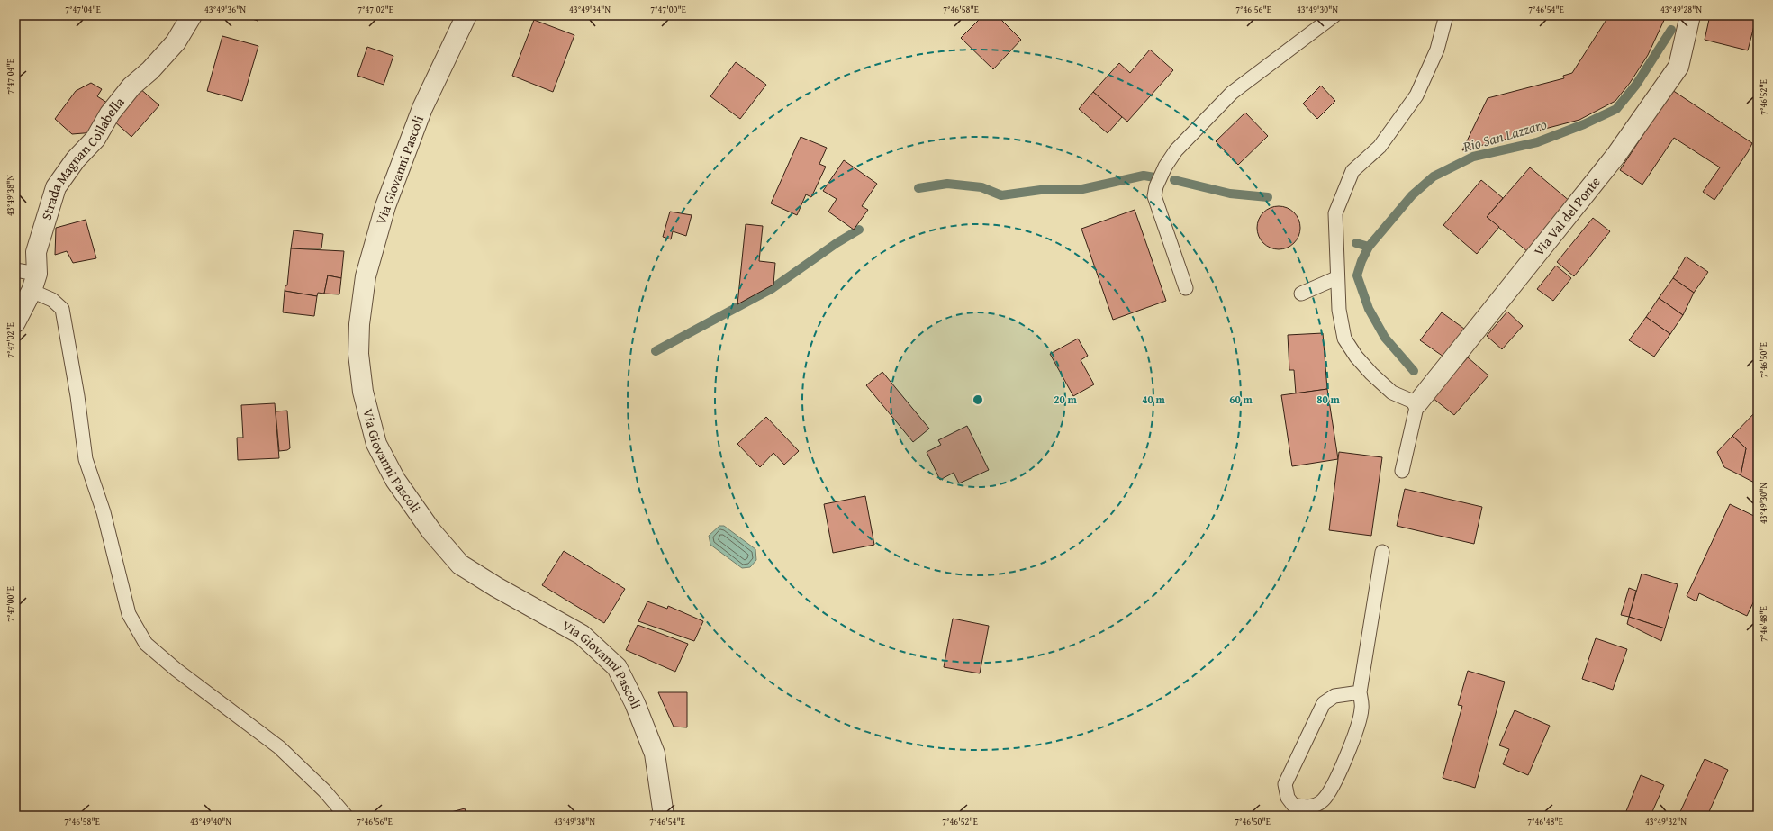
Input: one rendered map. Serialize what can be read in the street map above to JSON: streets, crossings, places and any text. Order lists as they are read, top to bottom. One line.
{"streets":{"street":["Strada Magnan Collabella","Via Giovanni Pascoli","Via Val del Ponte"]},"water":["Rio San Lazzaro"],"coordinates":["7°47'04\"E","43°49'36\"N","7°47'02\"E","43°49'34\"N","7°47'00\"E","7°46'58\"E","7°46'56\"E","43°49'30\"N","7°46'54\"E","43°49'28\"N","7°46'52\"E","43°49'38\"N","7°46'50\"E","7°46'48\"E","43°49'40\"N","43°49'32\"N"],"rings":["20 m","40 m","60 m","80 m"]}
